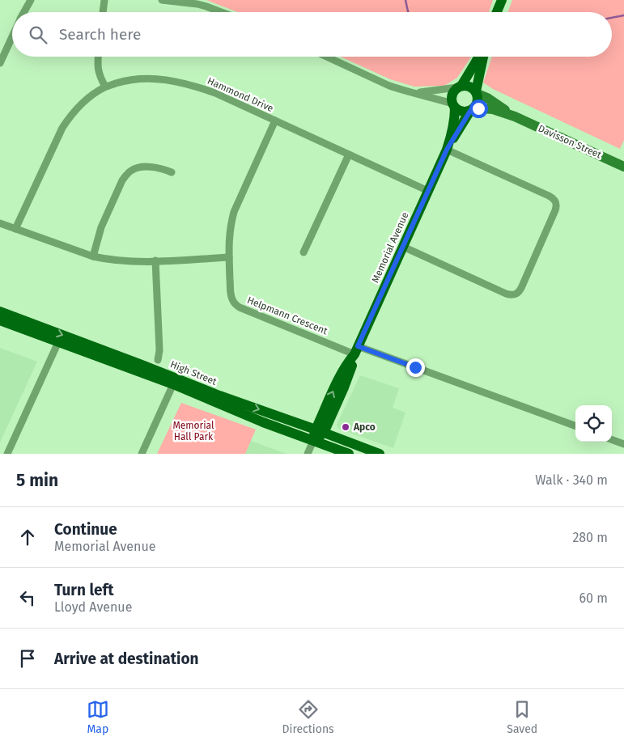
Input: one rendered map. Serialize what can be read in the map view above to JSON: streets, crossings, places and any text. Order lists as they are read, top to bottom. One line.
{"streets":{"main road":["Memorial Avenue","High Street"],"street":["Hammond Drive","Davisson Street","Helpmann Crescent"]},"crossings":[["Hammond Drive","Memorial Avenue"],["Hammond Drive","Helpmann Crescent"],["Davisson Street","Memorial Avenue"],["Memorial Avenue","Helpmann Crescent"],["Memorial Avenue","High Street"]],"parks":["Memorial Hall Park"],"places":["Apco"],"page":{"search":"Search here","heading":["5 min","Walk · 340 m"],"list":[["Continue","Memorial Avenue","280 m"],["Turn left","Lloyd Avenue","60 m"],"Arrive at destination"],"nav":["Map","Directions","Saved"]}}
